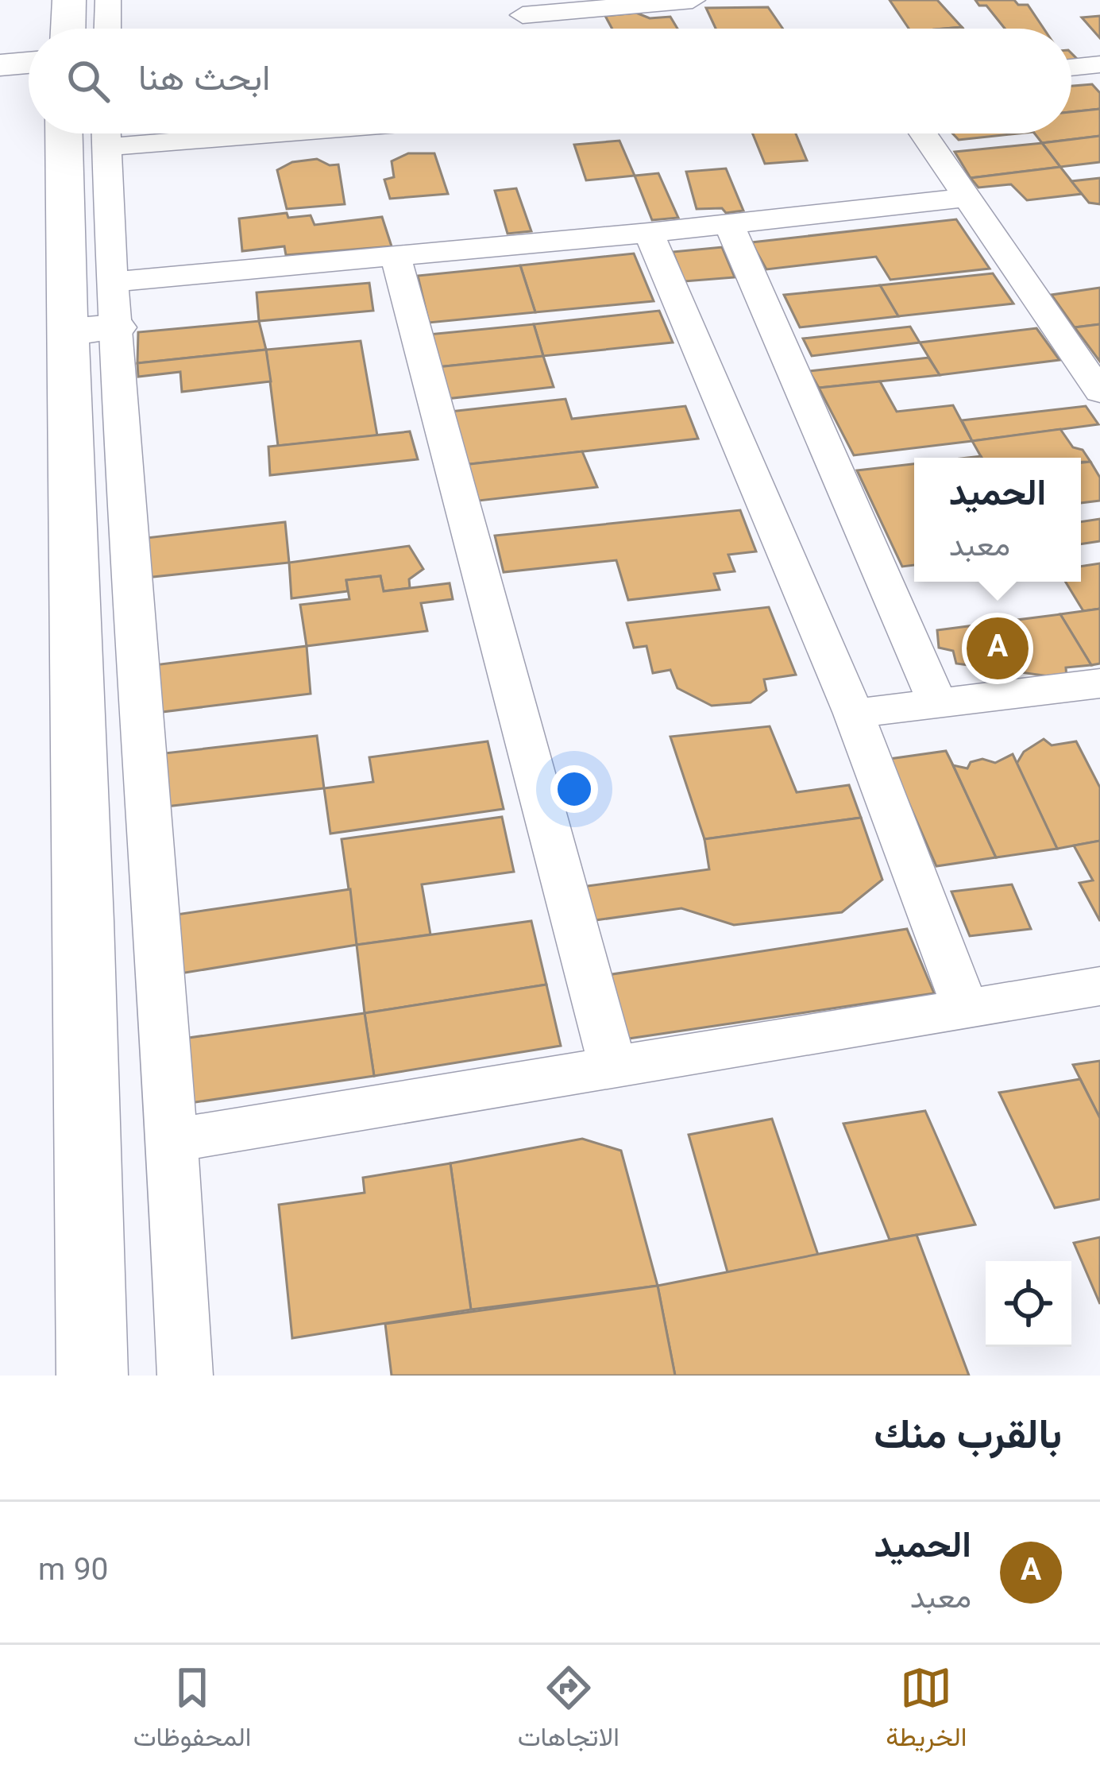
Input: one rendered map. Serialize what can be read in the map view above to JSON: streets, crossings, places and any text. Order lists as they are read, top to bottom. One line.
{"page":{"search":"ابحث هنا","popup":["الحميد","معبد"],"pins":"A","heading":"بالقرب منك","list":[{"mark":"A","name":"الحميد","note":"معبد","value":"90 m"}],"nav":["الخريطة","الاتجاهات","المحفوظات"]}}
